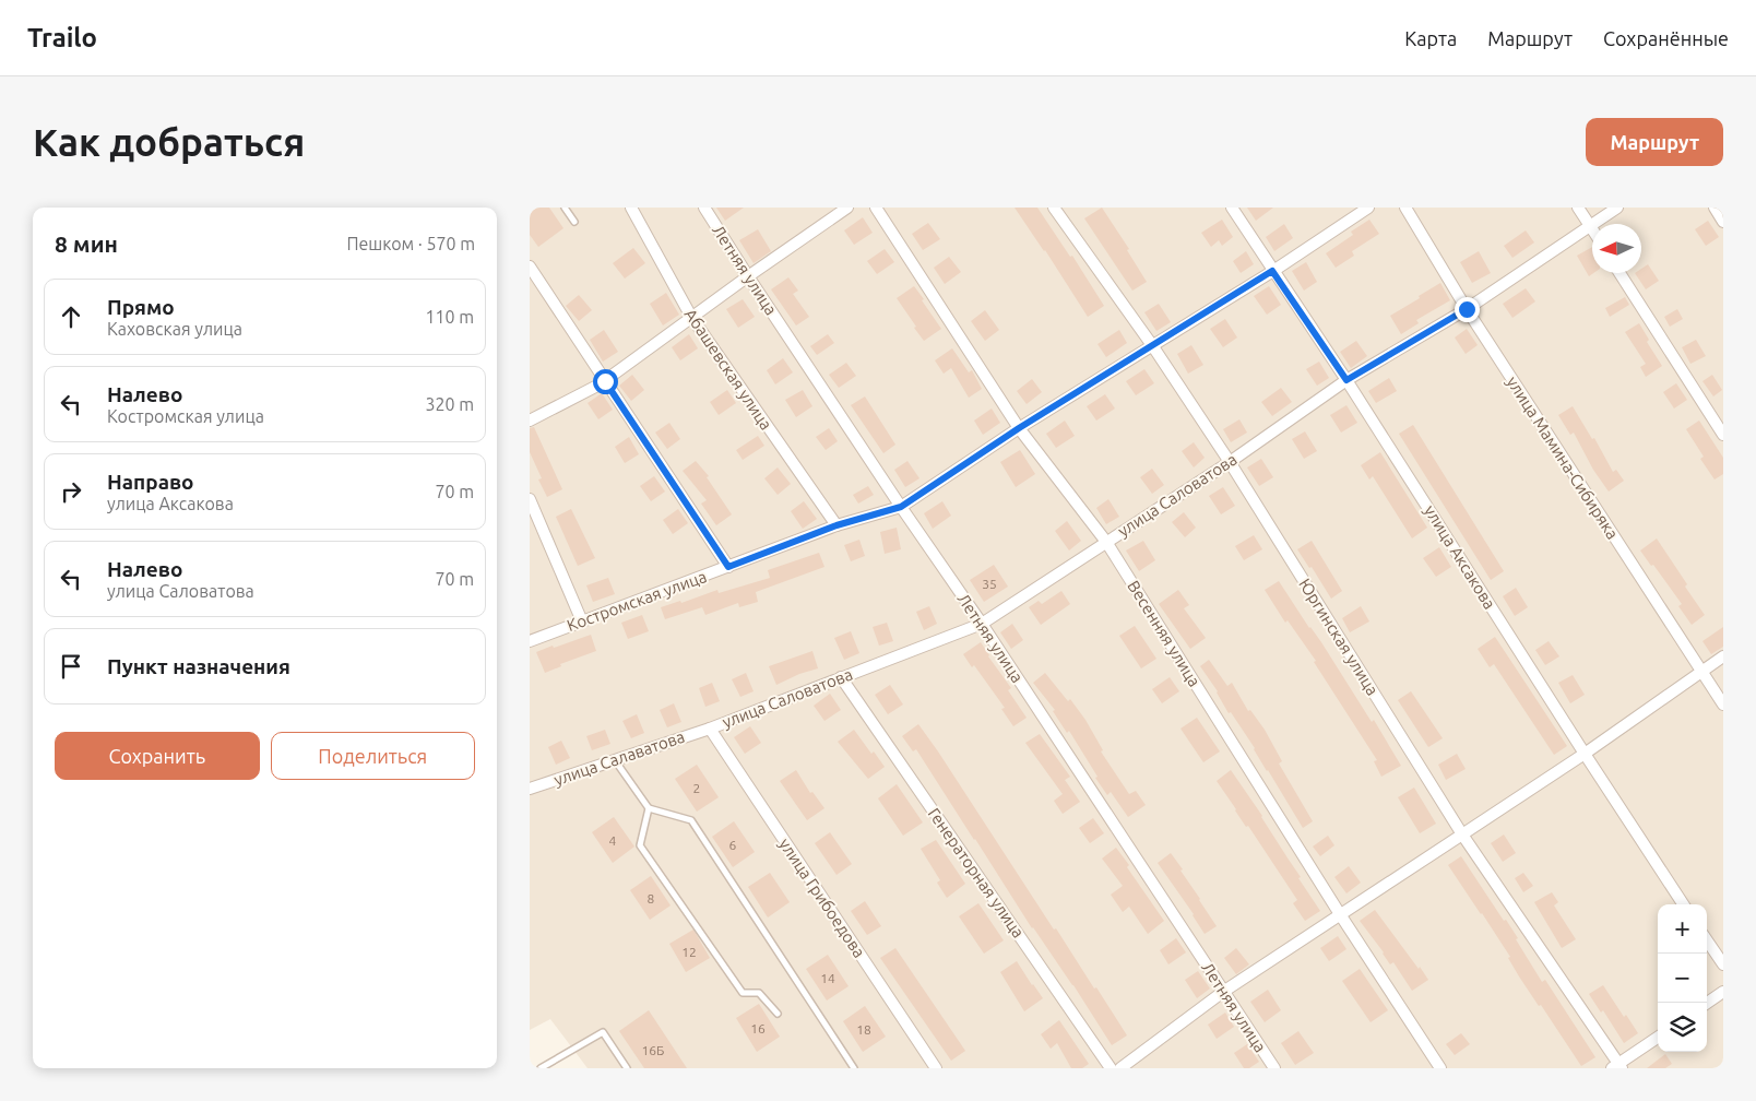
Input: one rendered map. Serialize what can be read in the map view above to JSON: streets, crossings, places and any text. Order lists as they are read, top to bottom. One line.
{"streets":{"street":["Летняя улица","Абашевская улица","улица Мамина-Сибиряка","улица Саловатова","улица Аксакова","Костромская улица","Весенняя улица","Юргинская улица","улица Салаватова","Генераторная улица","улица Грибоедова"]},"crossings":[["Летняя улица","улица Саловатова"],["Летняя улица","Костромская улица"],["Абашевская улица","Костромская улица"],["улица Мамина-Сибиряка","улица Саловатова"],["улица Саловатова","улица Аксакова"],["улица Саловатова","Весенняя улица"],["улица Саловатова","Юргинская улица"],["улица Саловатова","улица Салаватова"],["улица Саловатова","Генераторная улица"],["улица Саловатова","улица Грибоедова"],["улица Аксакова","Костромская улица"],["Костромская улица","Весенняя улица"],["Костромская улица","Юргинская улица"],["улица Салаватова","улица Грибоедова"]],"house_numbers":["35","2","4","6","8","12","14","16","18","16Б"],"north":"left","page":{"header":"Trailo","nav":["Карта","Маршрут","Сохранённые"],"buttons":["Маршрут",["Сохранить","Поделиться"]],"title":"Как добраться","heading":["8 мин","Пешком · 570 m"],"list":[["Прямо","Каховская улица","110 m"],["Налево","Костромская улица","320 m"],["Направо","улица Аксакова","70 m"],["Налево","улица Саловатова","70 m"],"Пункт назначения"],"map_buttons":["+","−"]}}
